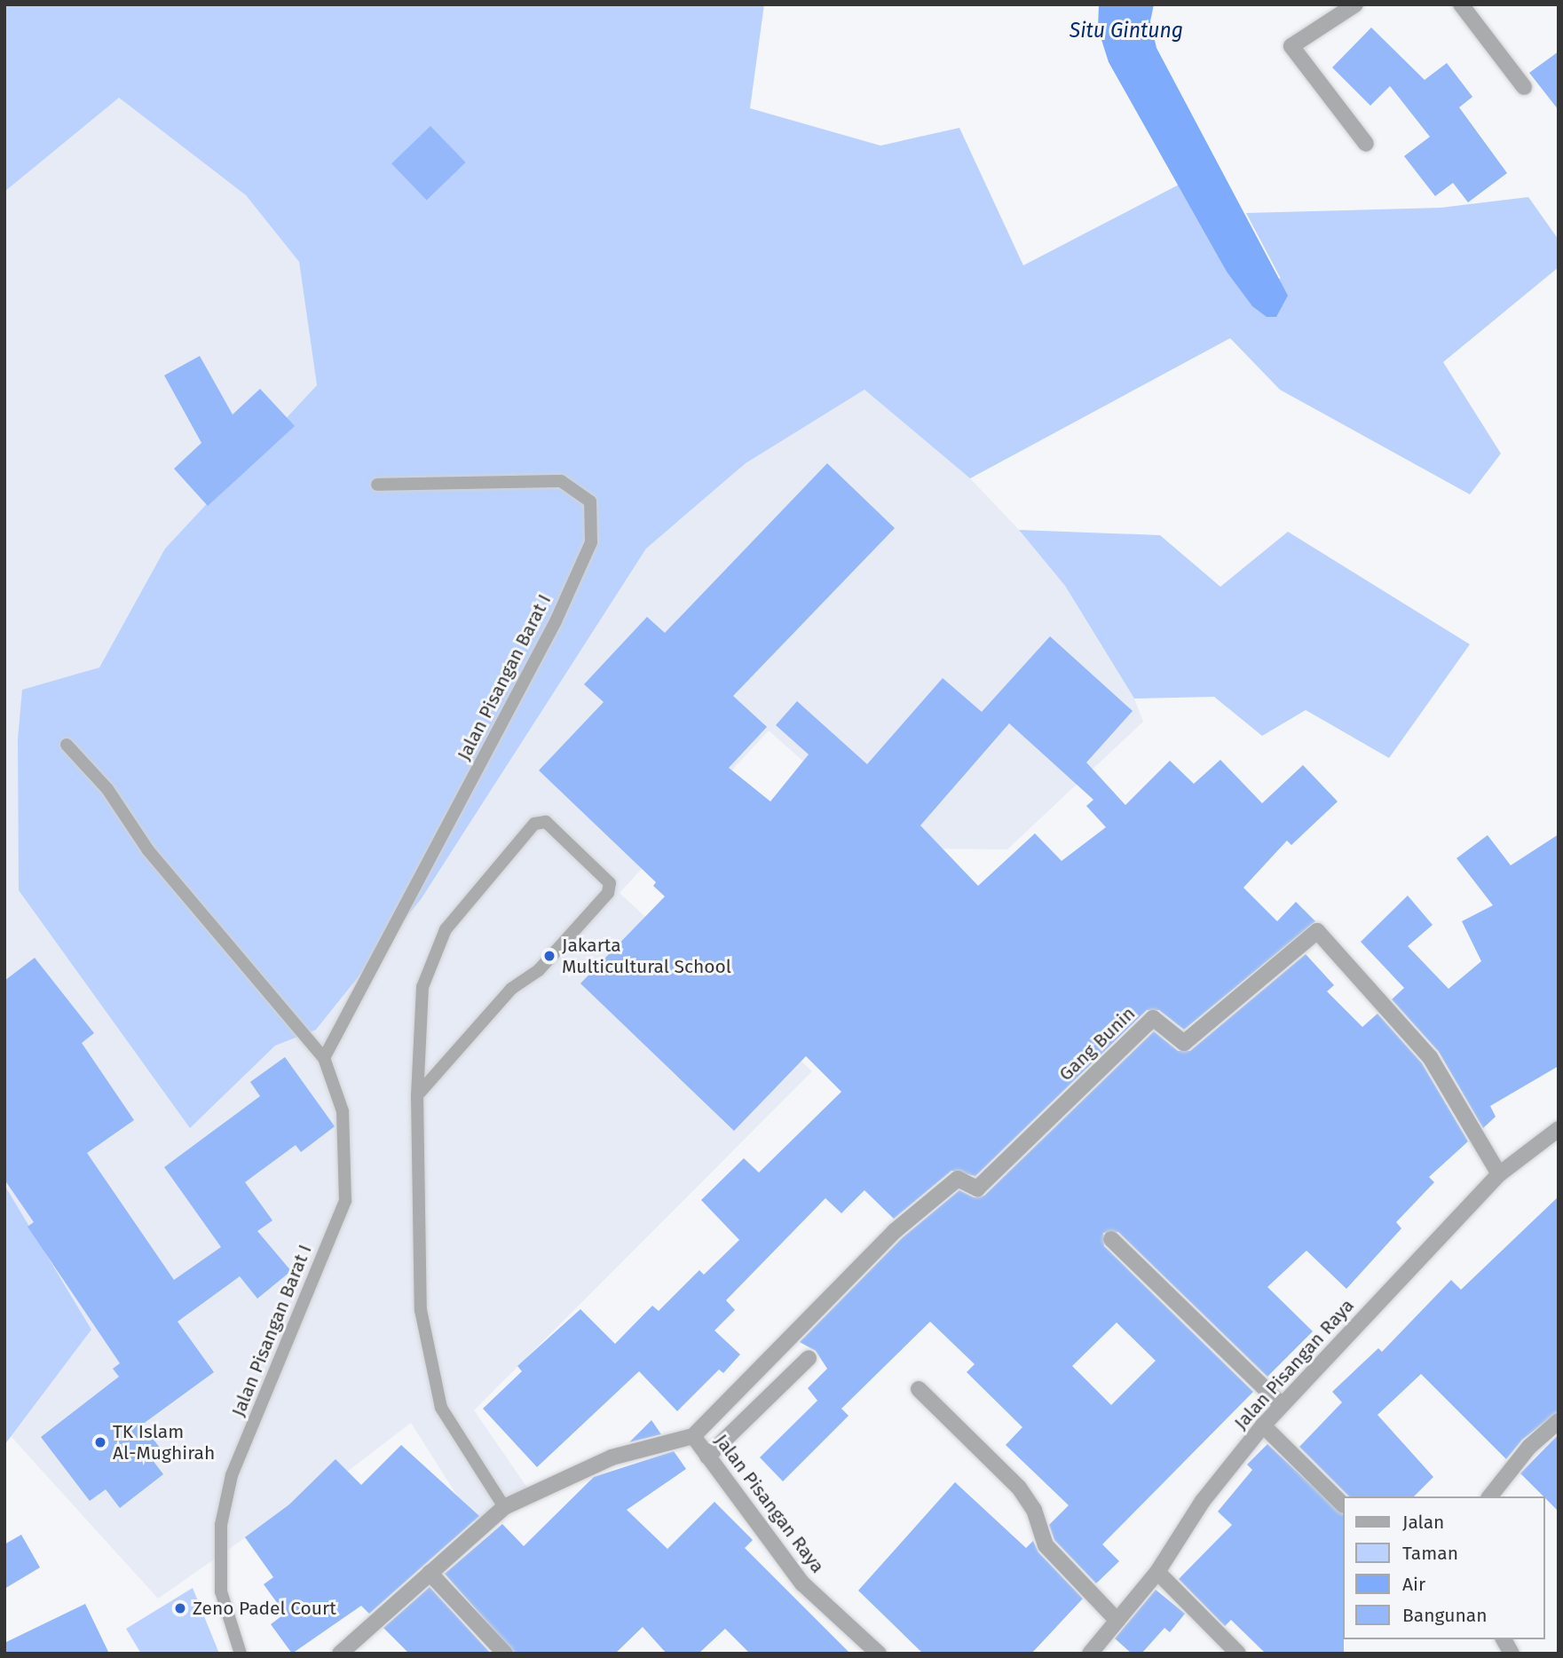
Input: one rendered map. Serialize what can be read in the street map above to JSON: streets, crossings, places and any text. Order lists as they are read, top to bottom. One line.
{"streets":{"street":["Gang Bunin","Jalan Pisangan Raya"],"lane":["Jalan Pisangan Barat I"]},"crossings":[["Gang Bunin","Jalan Pisangan Raya"]],"water":["Situ Gintung"],"places":["Jakarta Multicultural School","TK Islam Al-Mughirah","Zeno Padel Court"],"legend":["Jalan","Taman","Air","Bangunan"]}
